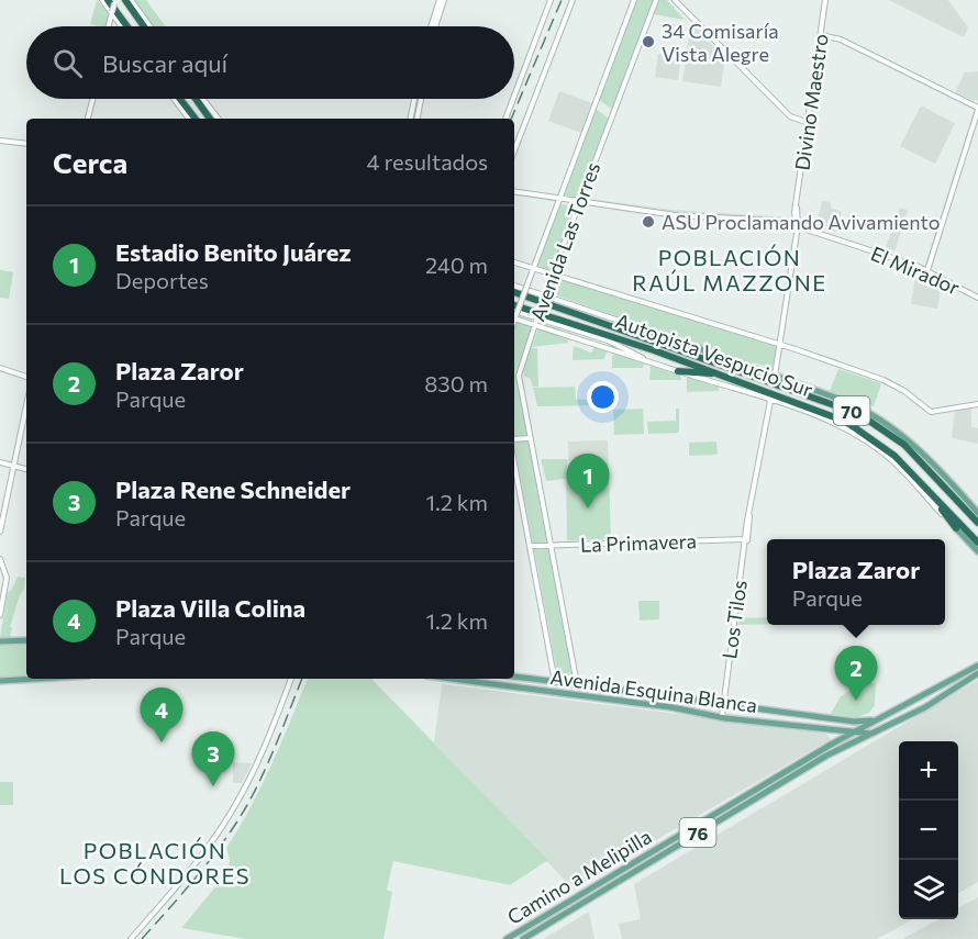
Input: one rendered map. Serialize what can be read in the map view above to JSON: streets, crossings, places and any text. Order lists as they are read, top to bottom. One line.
{"streets":{"highway":["Autopista Vespucio Sur","70"],"main road":["Avenida Esquina Blanca","76","Camino a Melipilla"],"street":["Divino Maestro","Avenida Las Torres","El Mirador","La Primavera","Los Tilos"]},"crossings":[["Divino Maestro","El Mirador"],["Avenida Las Torres","El Mirador"],["Avenida Las Torres","La Primavera"],["Avenida Las Torres","Avenida Esquina Blanca"],["La Primavera","Los Tilos"],["Los Tilos","Avenida Esquina Blanca"],["Avenida Esquina Blanca","Camino a Melipilla"]],"districts":["POBLACIÓN RAÚL MAZZONE","POBLACIÓN LOS CÓNDORES"],"places":["34 Comisaría Vista Alegre","ASU Proclamando Avivamiento"],"page":{"search":"Buscar aquí","heading":["Cerca","4 resultados"],"list":[{"mark":"1","name":"Estadio Benito Juárez","note":"Deportes","value":"240 m"},{"mark":"2","name":"Plaza Zaror","note":"Parque","value":"830 m"},{"mark":"3","name":"Plaza Rene Schneider","note":"Parque","value":"1.2 km"},{"mark":"4","name":"Plaza Villa Colina","note":"Parque","value":"1.2 km"}],"pins":["1","2","4","3"],"popup":["Plaza Zaror","Parque"],"map_buttons":["+","−"]}}
